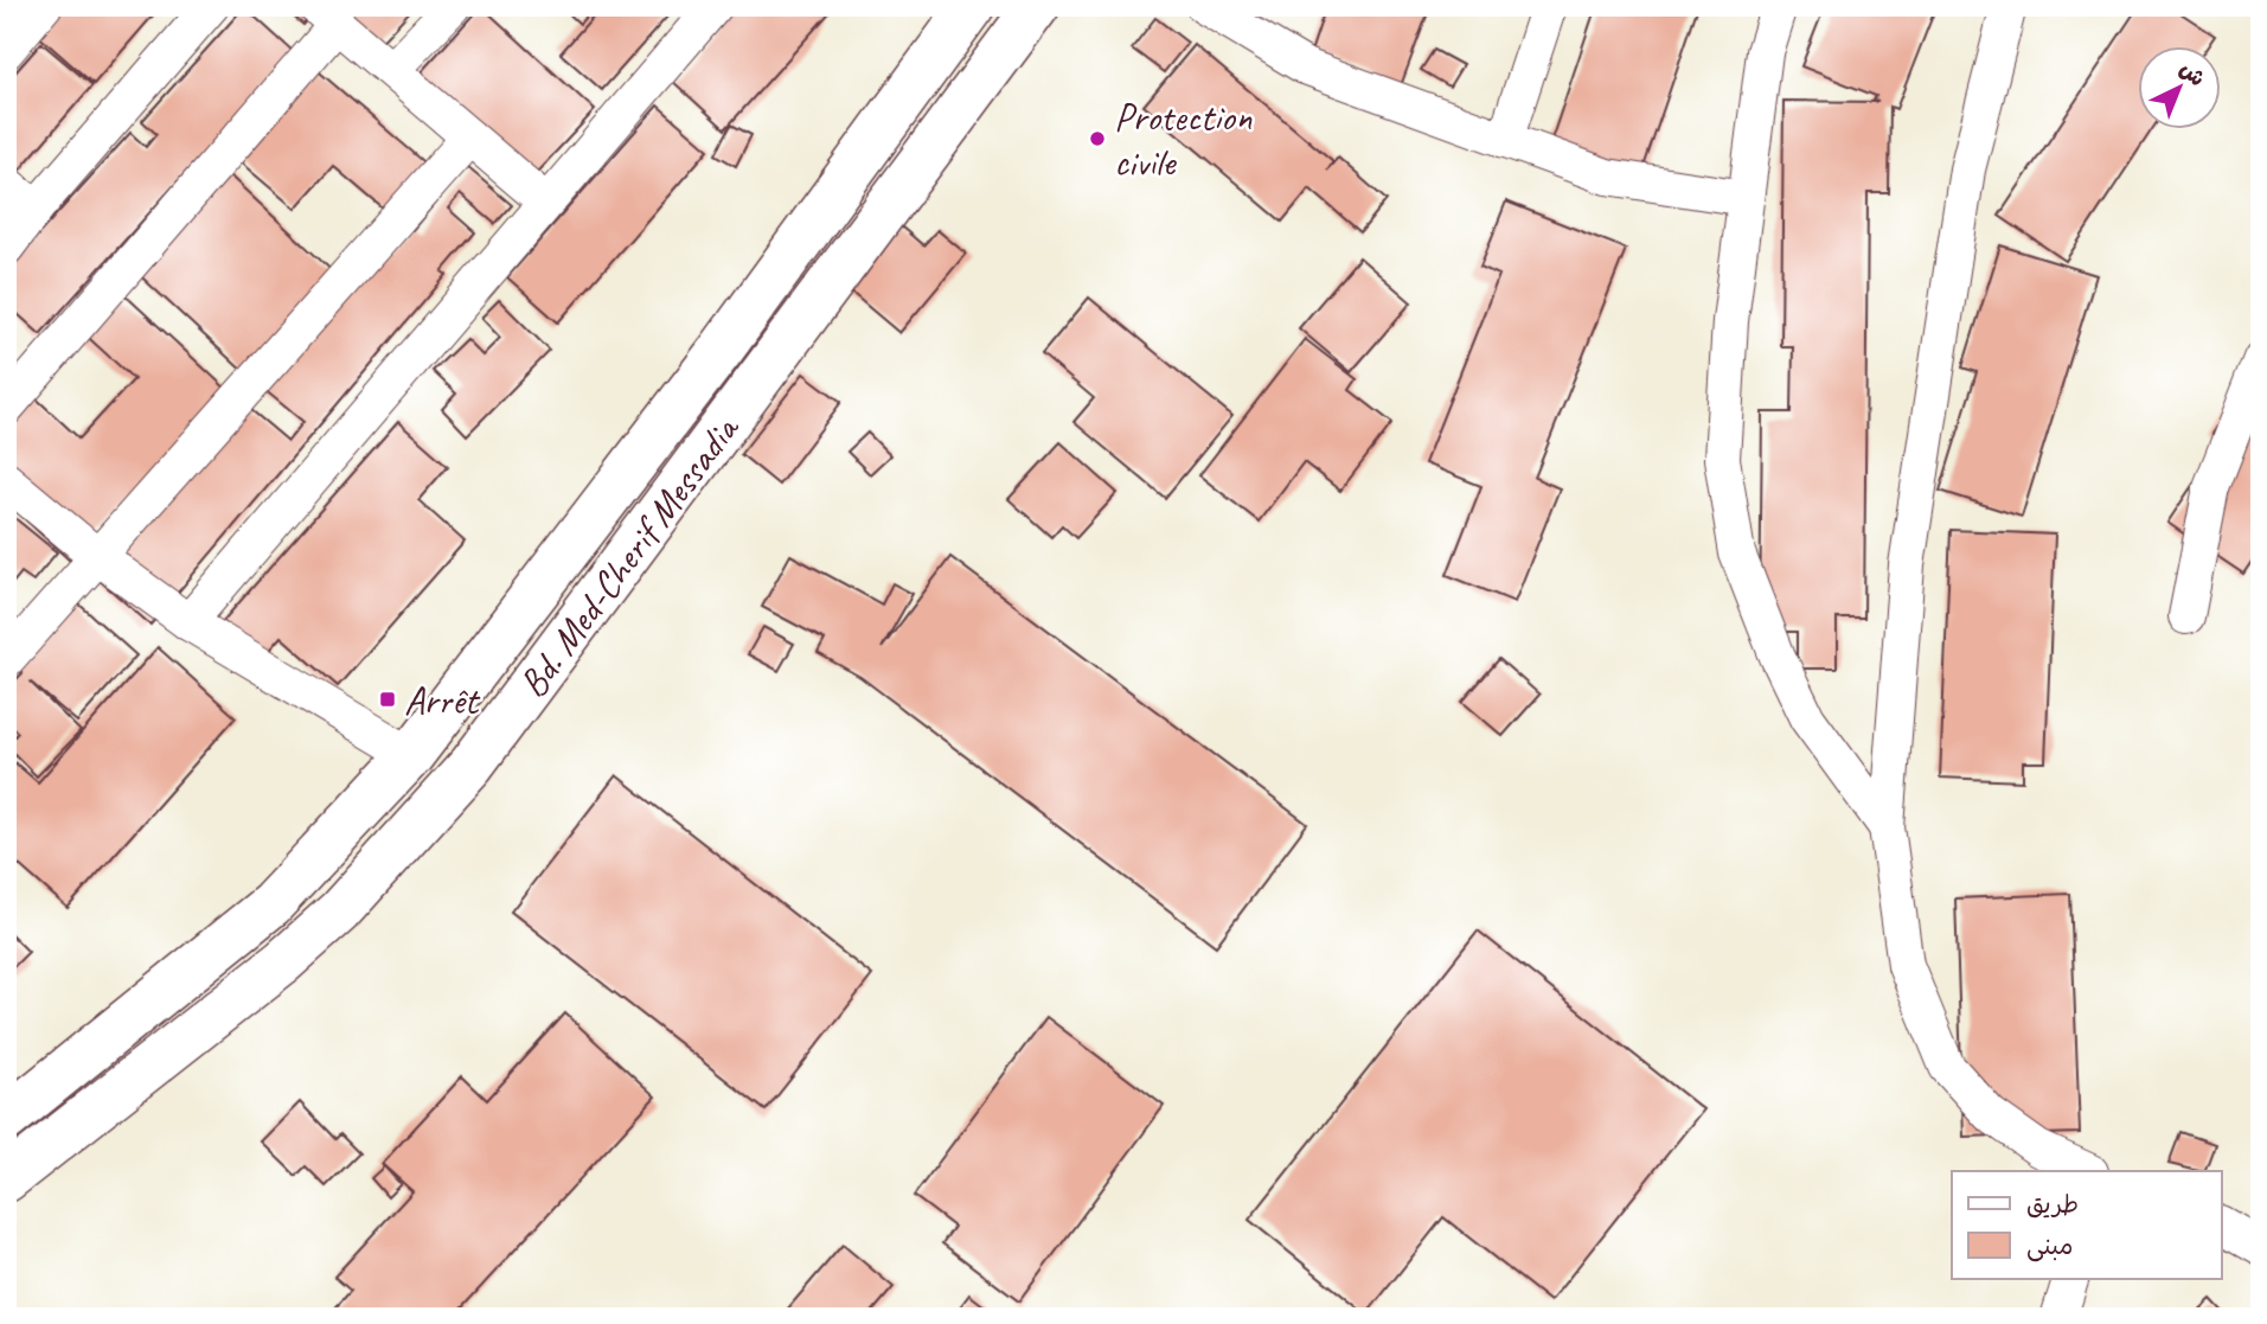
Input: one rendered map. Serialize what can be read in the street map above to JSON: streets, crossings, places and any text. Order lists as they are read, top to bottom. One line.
{"streets":{"highway":["Bd. Med-Cherif Messadia"]},"places":{"other":["Protection civile"],"transit":["Arrêt"]},"legend":["طريق","مبنى"],"north":"top right"}
